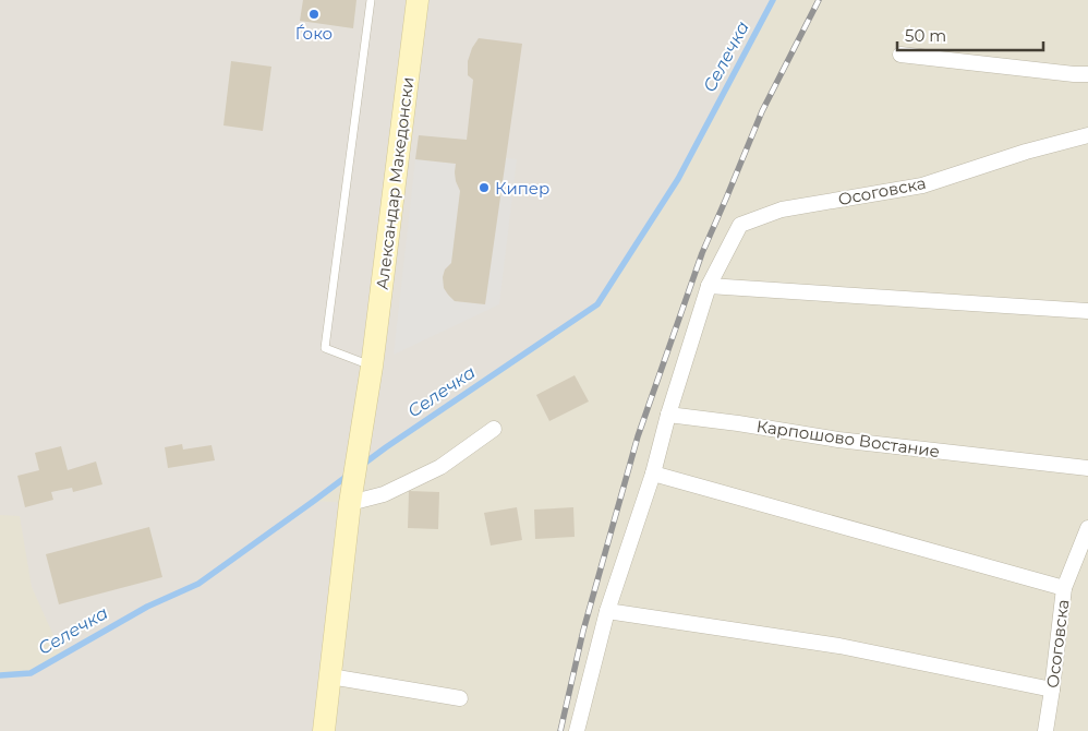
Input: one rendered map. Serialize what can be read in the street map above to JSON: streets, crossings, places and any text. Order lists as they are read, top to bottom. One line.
{"streets":{"main road":["Александар Македонски"],"street":["Осоговска","Карпошово Востание"]},"crossings":[["Осоговска","Карпошово Востание"]],"water":["Селечка"],"places":["Ѓоко","Кипер"],"scale_bar":"50 m"}
